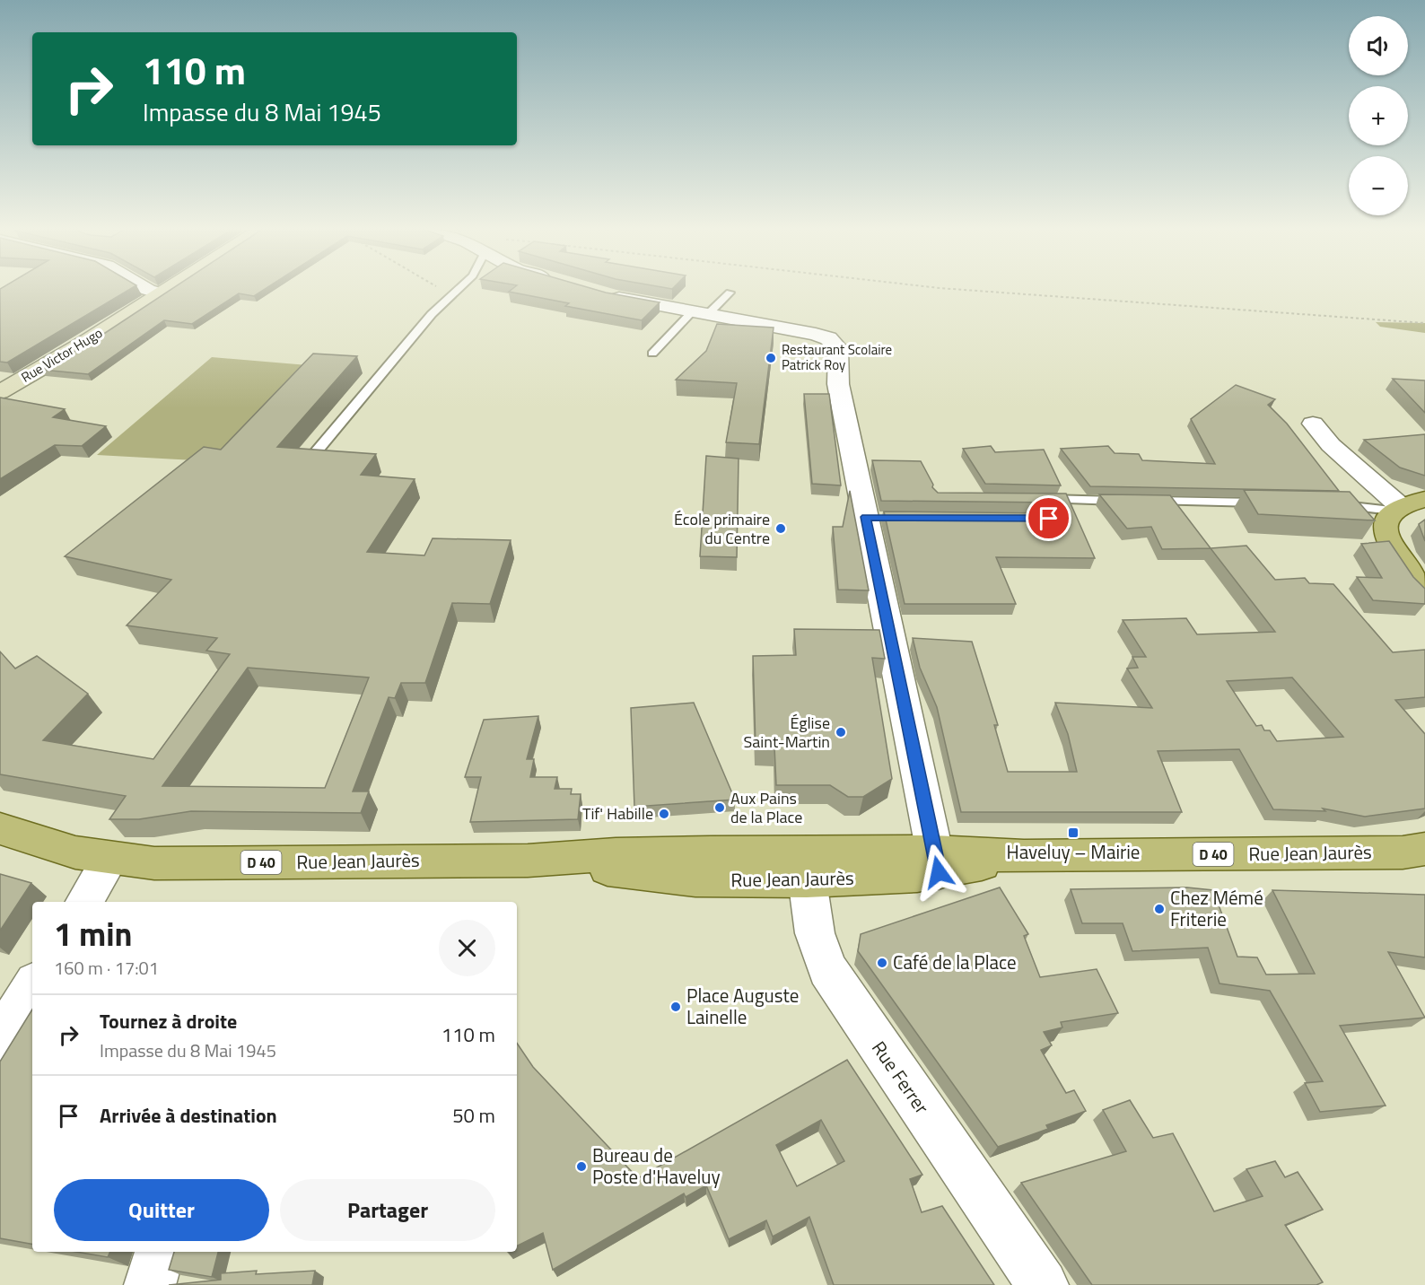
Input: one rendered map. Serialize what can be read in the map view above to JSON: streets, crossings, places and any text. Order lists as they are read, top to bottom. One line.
{"streets":{"main road":["Rue Jean Jaurès","D 40"],"street":["Rue Victor Hugo","Rue Ferrer"]},"crossings":[["Rue Jean Jaurès","Rue Ferrer"]],"places":{"other":["Restaurant Scolaire Patrick Roy","École primaire du Centre","Église Saint-Martin","Aux Pains de la Place","Tif' Habille","Chez Mémé Friterie","Café de la Place","Place Auguste Lainelle","Bureau de Poste d'Haveluy"],"transit":["Haveluy – Mairie"]},"page":{"map_buttons":["+","−"],"turn":["110 m","Impasse du 8 Mai 1945"],"heading":["1 min","160 m · 17:01"],"list":[{"name":"Tournez à droite","note":"Impasse du 8 Mai 1945","value":"110 m"},{"name":"Arrivée à destination","value":"50 m"}],"buttons":["Quitter","Partager"]}}
